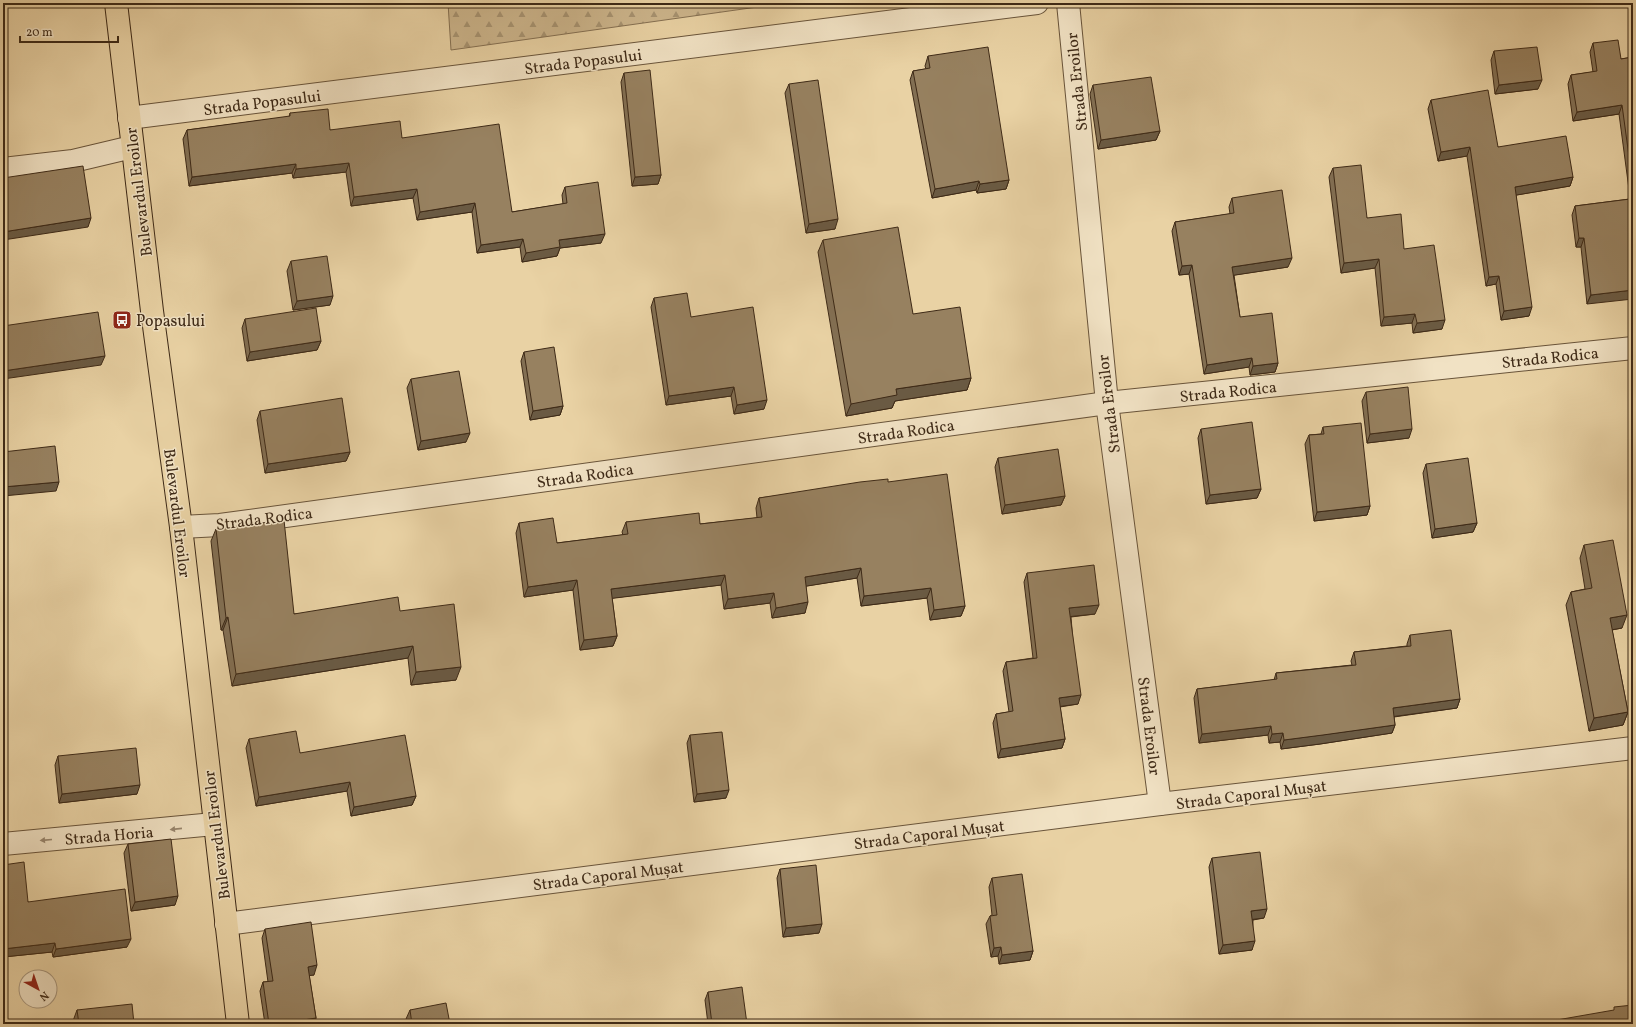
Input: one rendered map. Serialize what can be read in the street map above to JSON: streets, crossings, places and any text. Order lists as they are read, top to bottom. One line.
{"streets":{"main road":["Bulevardul Eroilor"],"street":["Strada Popasului","Strada Eroilor","Strada Rodica","Strada Caporal Mușat","Strada Horia"]},"crossings":[["Strada Popasului","Bulevardul Eroilor"],["Strada Eroilor","Strada Rodica"],["Strada Eroilor","Strada Caporal Mușat"],["Bulevardul Eroilor","Strada Rodica"],["Bulevardul Eroilor","Strada Caporal Mușat"],["Bulevardul Eroilor","Strada Horia"]],"one_way":["Strada Horia"],"places":{"bus stop":["Popasului"]},"scale_bar":"20 m","north":"bottom right"}
